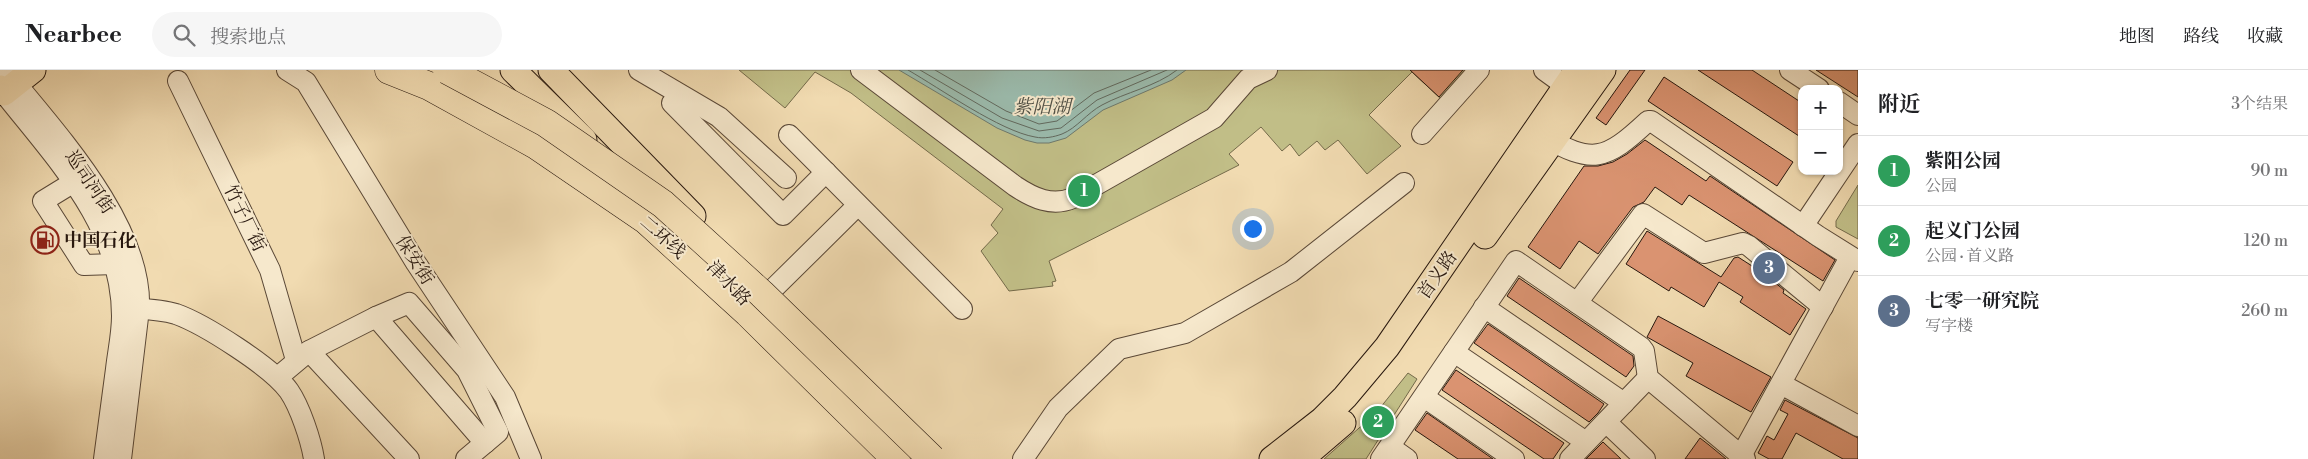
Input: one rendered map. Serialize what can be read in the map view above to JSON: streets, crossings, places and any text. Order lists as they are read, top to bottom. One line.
{"streets":{"highway":["二环线"],"main road":["首义路","津水路"],"street":["巡司河街","竹子厂街","保安街"]},"crossings":[["二环线","津水路"]],"water":["紫阳湖"],"places":{"fuel station":["中国石化"]},"page":{"header":"Nearbee","search":"搜索地点","nav":["地图","路线","收藏"],"heading":["附近","3个结果"],"map_buttons":["+","−"],"list":[{"mark":"1","name":"紫阳公园","note":"公园","value":"90 m"},{"mark":"2","name":"起义门公园","note":"公园 · 首义路","value":"120 m"},{"mark":"3","name":"七零一研究院","note":"写字楼","value":"260 m"}],"pins":["1","3","2"]}}
